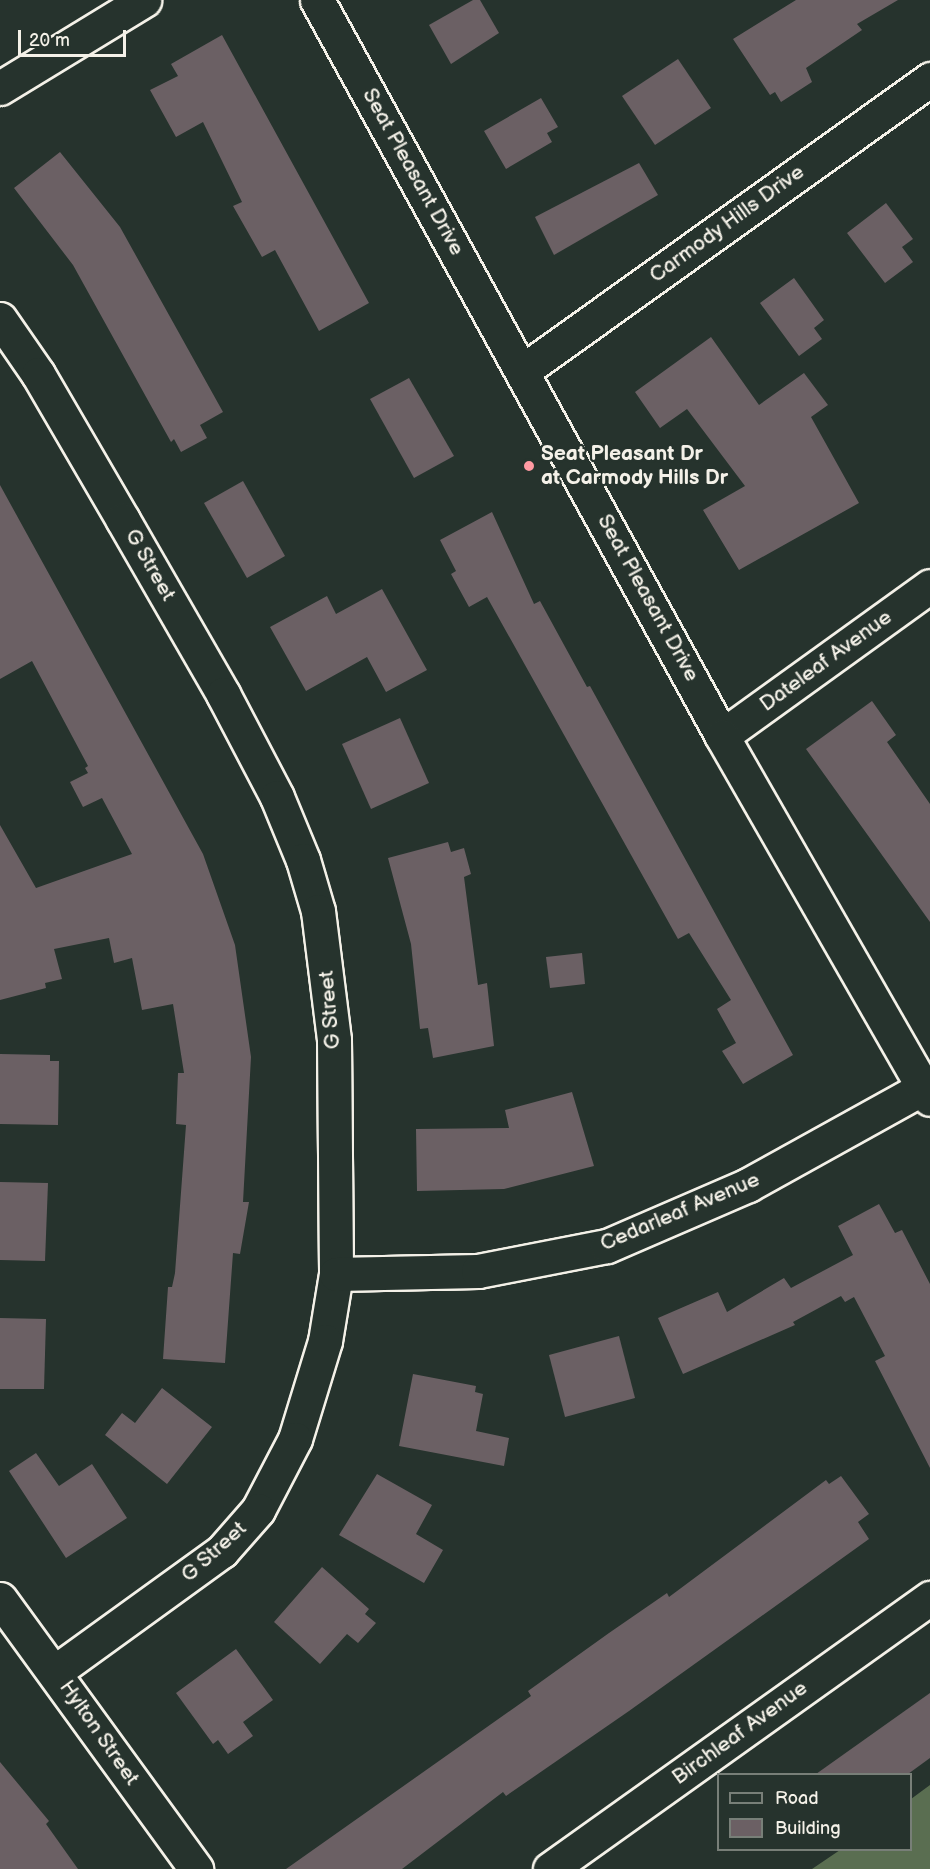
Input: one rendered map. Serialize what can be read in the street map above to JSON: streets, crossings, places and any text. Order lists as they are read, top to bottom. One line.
{"streets":{"street":["Seat Pleasant Drive","Carmody Hills Drive","G Street","Dateleaf Avenue","Cedarleaf Avenue","Hylton Street","Birchleaf Avenue"]},"crossings":[["Seat Pleasant Drive","Carmody Hills Drive"],["Seat Pleasant Drive","Dateleaf Avenue"],["Seat Pleasant Drive","Cedarleaf Avenue"],["G Street","Cedarleaf Avenue"],["G Street","Hylton Street"]],"places":["Seat Pleasant Dr at Carmody Hills Dr"],"legend":["Road","Building"],"scale_bar":"20 m"}
